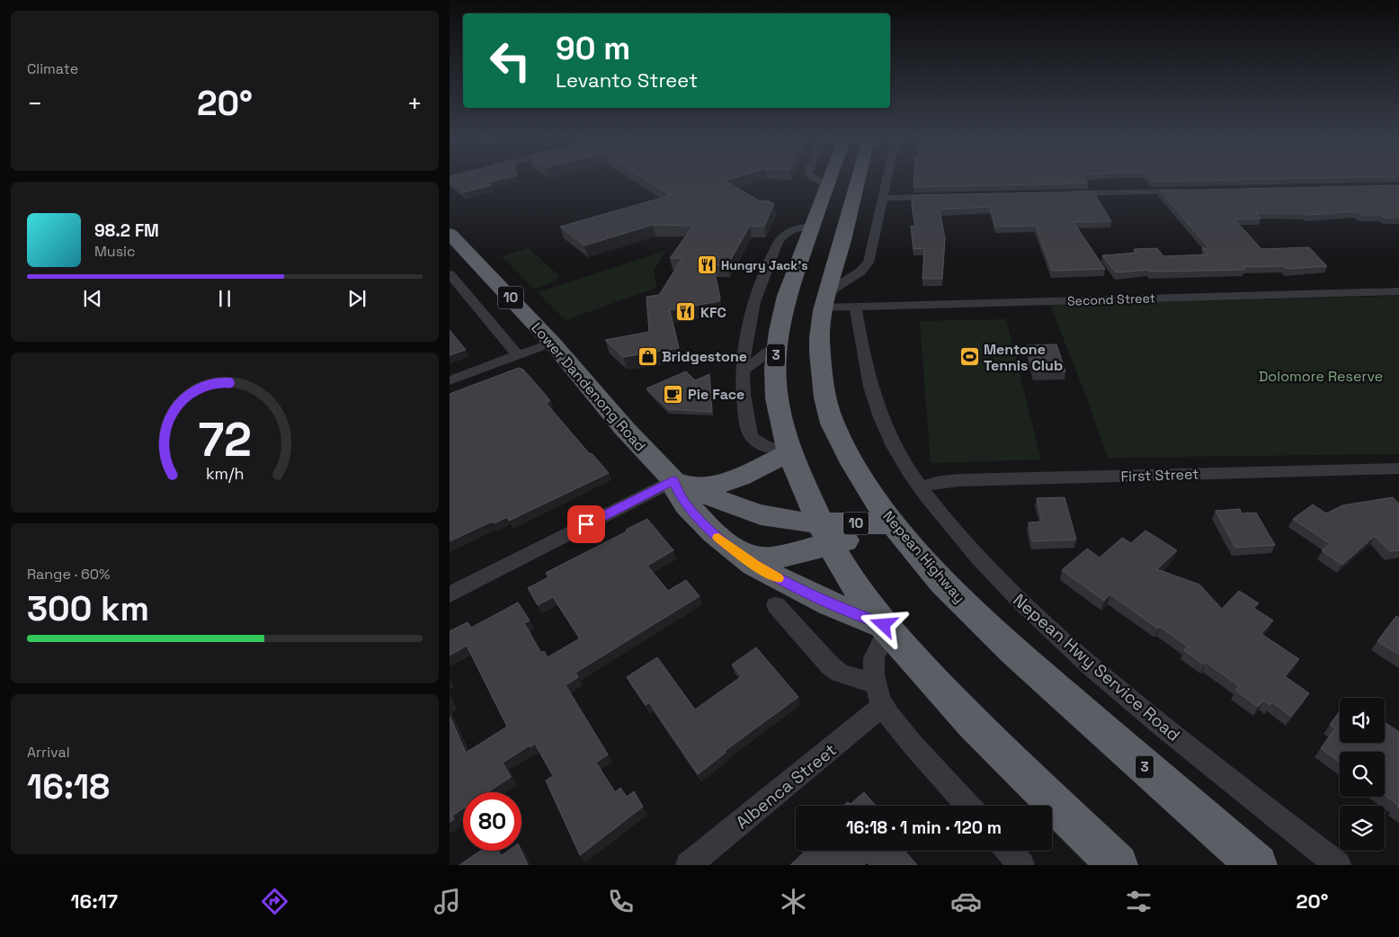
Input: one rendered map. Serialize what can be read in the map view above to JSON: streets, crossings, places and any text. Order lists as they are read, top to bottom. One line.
{"streets":{"highway":["10","3","Lower Dandenong Road","Nepean Highway"],"street":["Second Street","First Street","Nepean Hwy Service Road","Albenca Street"]},"crossings":[["Second Street","Nepean Highway"],["Second Street","Nepean Hwy Service Road"],["3","Lower Dandenong Road"],["Lower Dandenong Road","Nepean Highway"],["First Street","Nepean Hwy Service Road"]],"parks":["Dolomore Reserve"],"places":{"restaurant":["Hungry Jack's","KFC"],"shop":["Bridgestone"],"sports":["Mentone Tennis Club"],"cafe":["Pie Face"]},"page":{"tile":["Climate",["Range · 60%","300 km"],["Arrival","16:18"]],"turn":["90 m","Levanto Street"],"heat":["−","20°","+"],"song":["98.2 FM","Music"],"limit":"80","trip":"16:18 · 1 min · 120 m","tabs":["16:17","20°"],"gauge":["72","km/h"]}}
